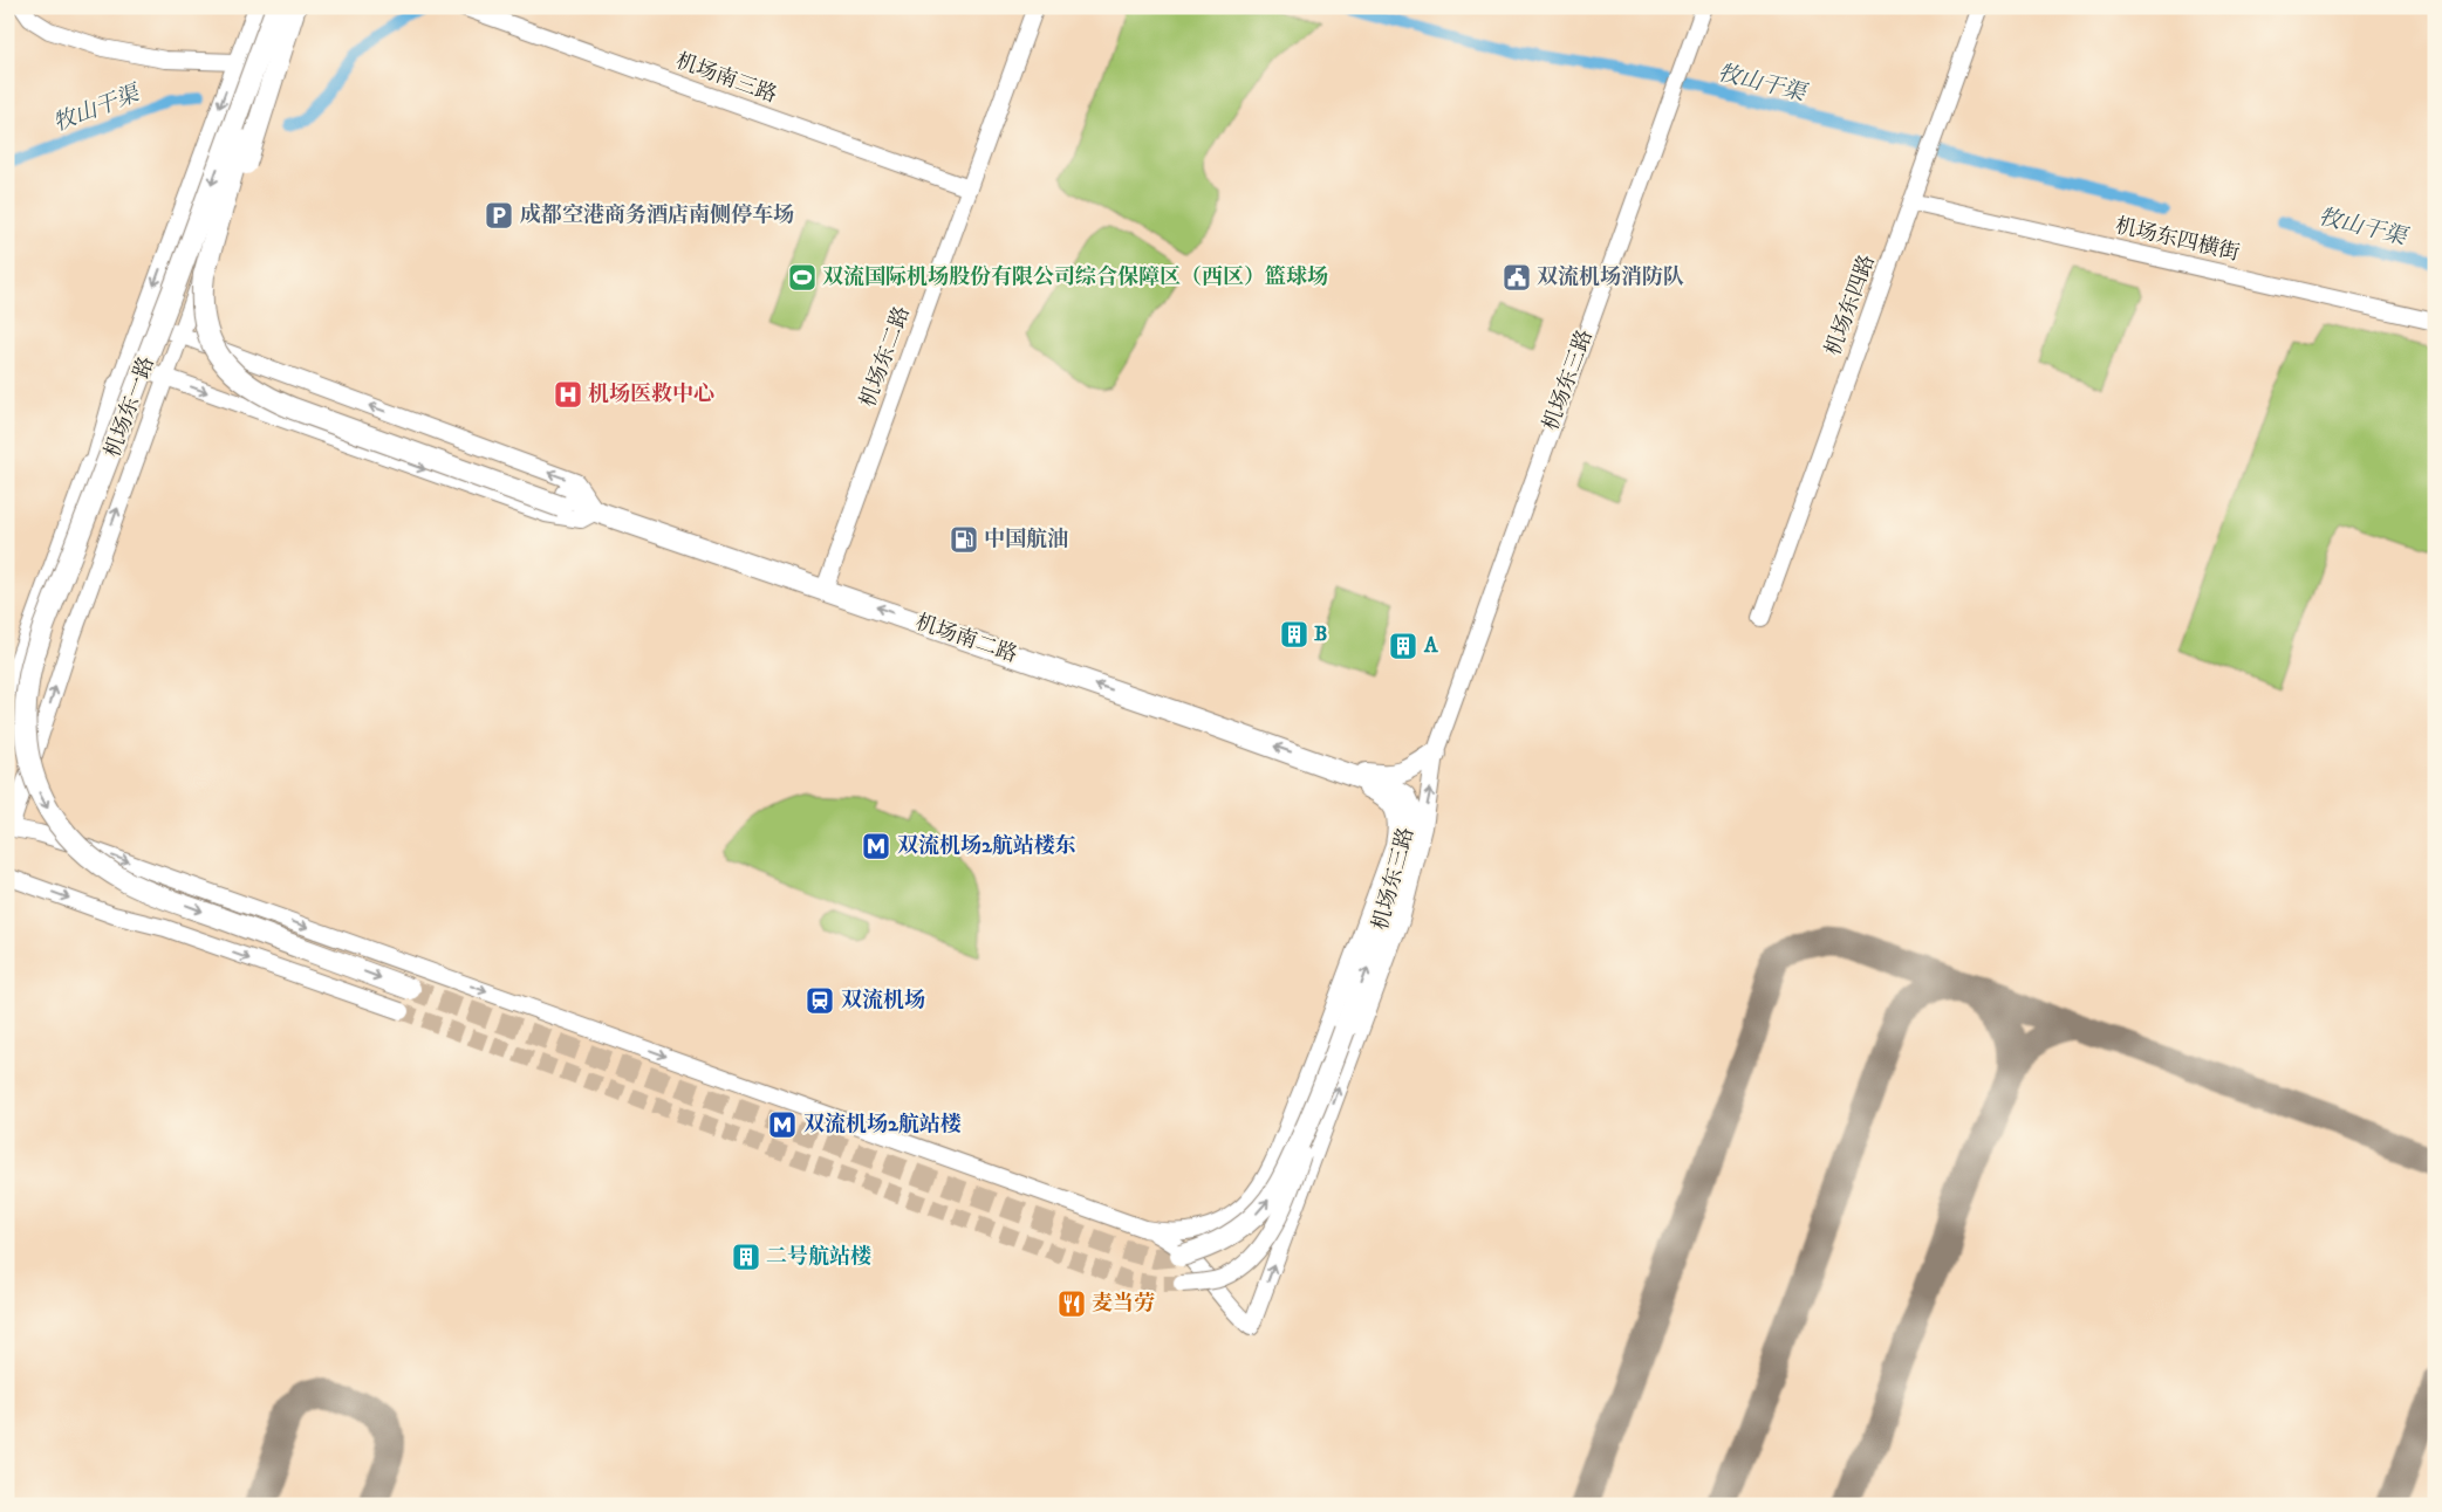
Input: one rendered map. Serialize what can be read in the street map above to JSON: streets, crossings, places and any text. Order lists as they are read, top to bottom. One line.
{"streets":{"main road":["机场东三路","机场南二路"],"street":["机场南三路","机场东四横街","机场东四路","机场东二路","机场东一路"]},"crossings":[["机场南三路","机场东二路"],["机场东四横街","机场东四路"],["机场东二路","机场南二路"],["机场东三路","机场南二路"]],"one_way":["机场东三路","机场南二路"],"water":["牧山干渠"],"places":{"parking":["成都空港商务酒店南侧停车场"],"sports":["双流国际机场股份有限公司综合保障区（西区）篮球场"],"public building":["双流机场消防队"],"hospital":["机场医救中心"],"fuel station":["中国航油"],"building":["B","A","二号航站楼"],"metro station":["双流机场2航站楼东","双流机场2航站楼"],"station":["双流机场"],"restaurant":["麦当劳"]}}
